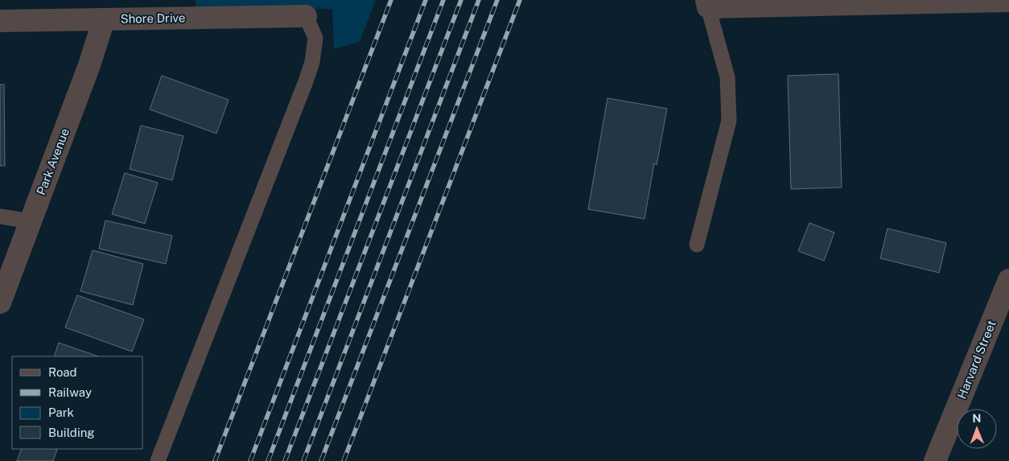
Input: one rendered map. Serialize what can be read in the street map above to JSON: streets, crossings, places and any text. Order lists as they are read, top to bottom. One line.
{"streets":{"street":["Shore Drive","Park Avenue","Harvard Street"]},"crossings":[["Shore Drive","Park Avenue"]],"legend":["Road","Railway","Park","Building"],"north":"top"}
